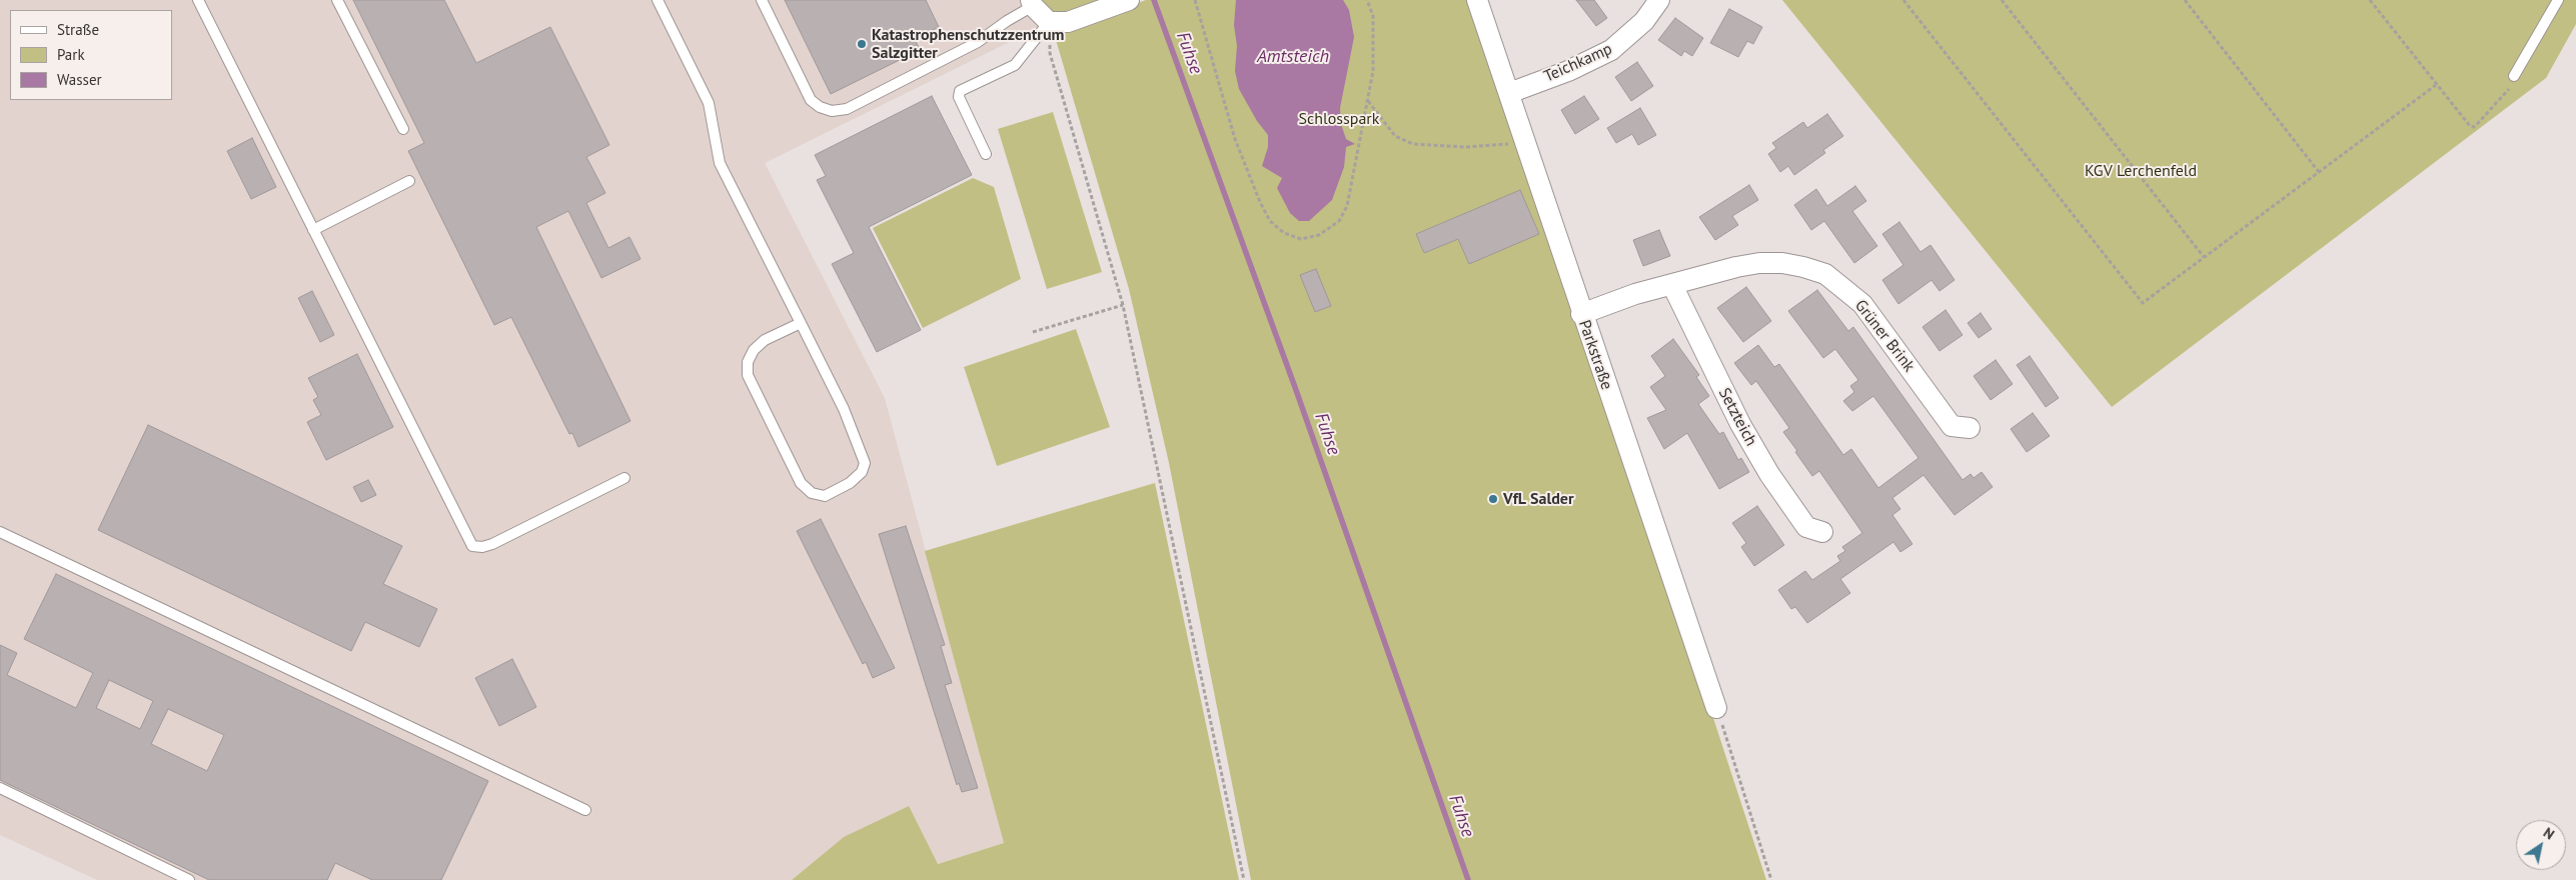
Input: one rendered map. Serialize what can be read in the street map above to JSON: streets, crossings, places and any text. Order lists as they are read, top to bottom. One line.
{"streets":{"street":["Teichkamp","Grüner Brink","Parkstraße","Setzteich"]},"crossings":[["Teichkamp","Parkstraße"],["Grüner Brink","Parkstraße"],["Grüner Brink","Setzteich"]],"water":["Fuhse","Amtsteich"],"parks":["Schlosspark","KGV Lerchenfeld"],"places":["Katastrophenschutzzentrum Salzgitter","VfL Salder"],"legend":["Straße","Park","Wasser"],"north":"top right"}
